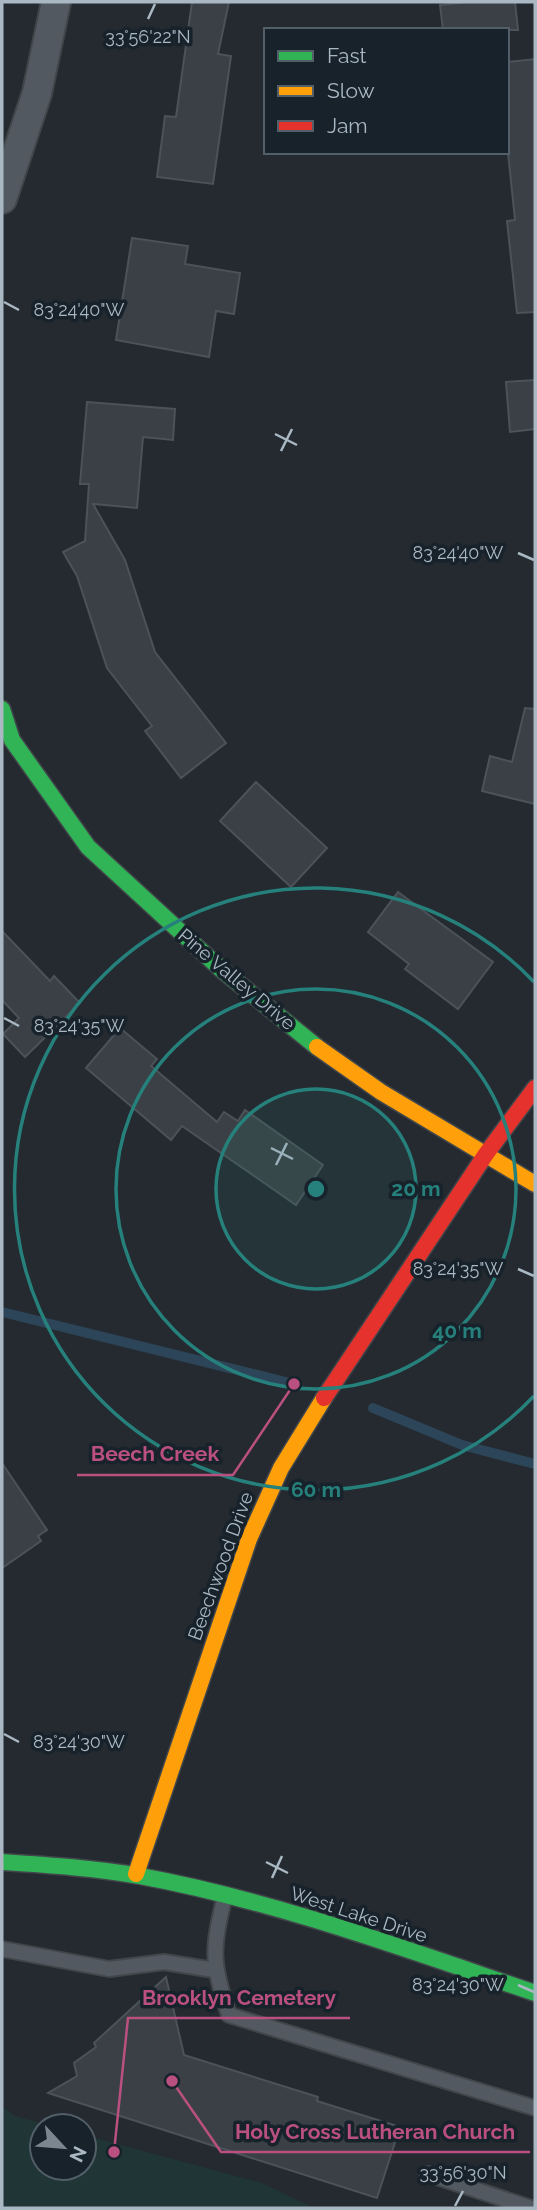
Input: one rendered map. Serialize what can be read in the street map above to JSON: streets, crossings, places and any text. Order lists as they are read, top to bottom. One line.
{"streets":{"street":["Pine Valley Drive","Beechwood Drive","West Lake Drive"]},"crossings":[["Pine Valley Drive","Beechwood Drive"],["Beechwood Drive","West Lake Drive"]],"places":["Beech Creek","Holy Cross Lutheran Church","Brooklyn Cemetery"],"legend":["Fast","Slow","Jam"],"north":"bottom right","coordinates":["33°56'22\"N","83°24'40\"W","83°24'35\"W","83°24'30\"W","33°56'30\"N"],"rings":["20 m","40 m","60 m"]}
